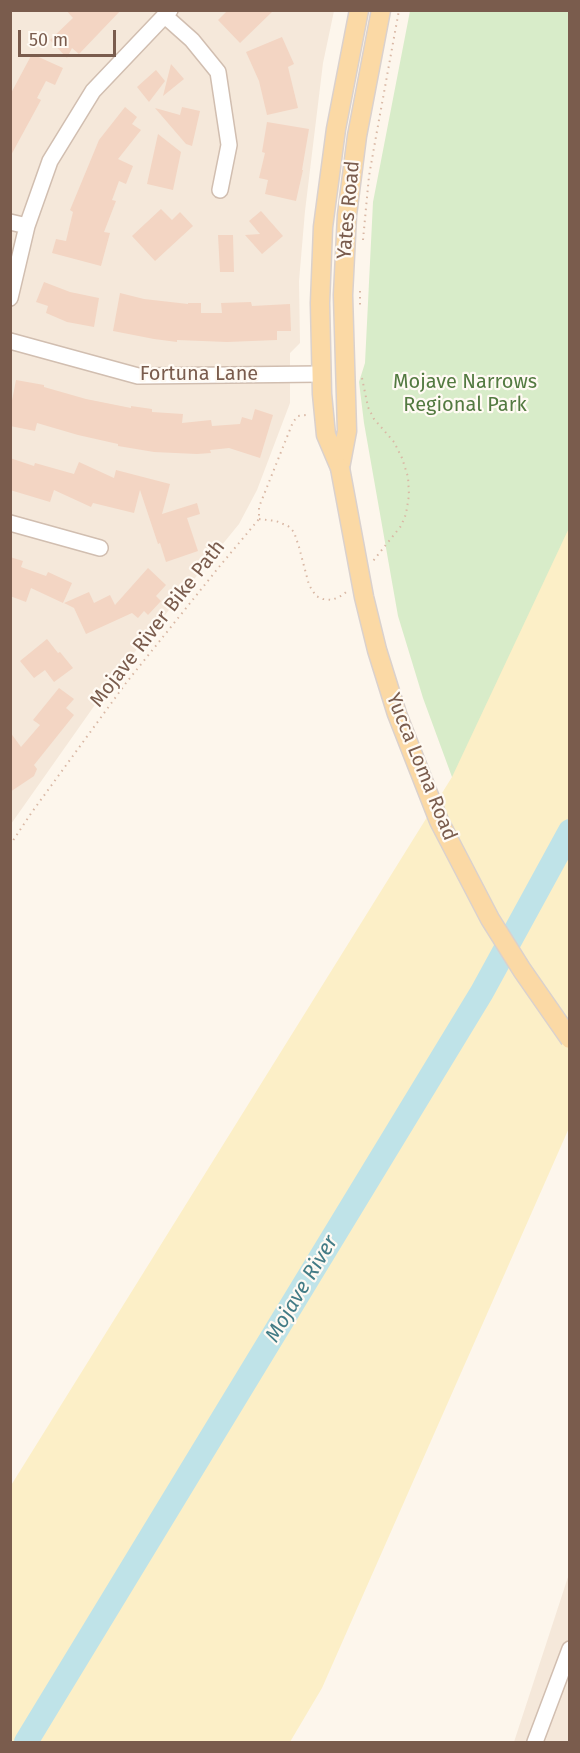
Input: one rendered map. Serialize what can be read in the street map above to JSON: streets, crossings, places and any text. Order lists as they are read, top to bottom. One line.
{"streets":{"main road":["Yates Road","Yucca Loma Road"],"street":["Fortuna Lane"],"path":["Mojave River Bike Path"]},"crossings":[["Yates Road","Fortuna Lane"],["Yates Road","Yucca Loma Road"]],"water":["Mojave River"],"parks":["Mojave Narrows Regional Park"],"scale_bar":"50 m"}
